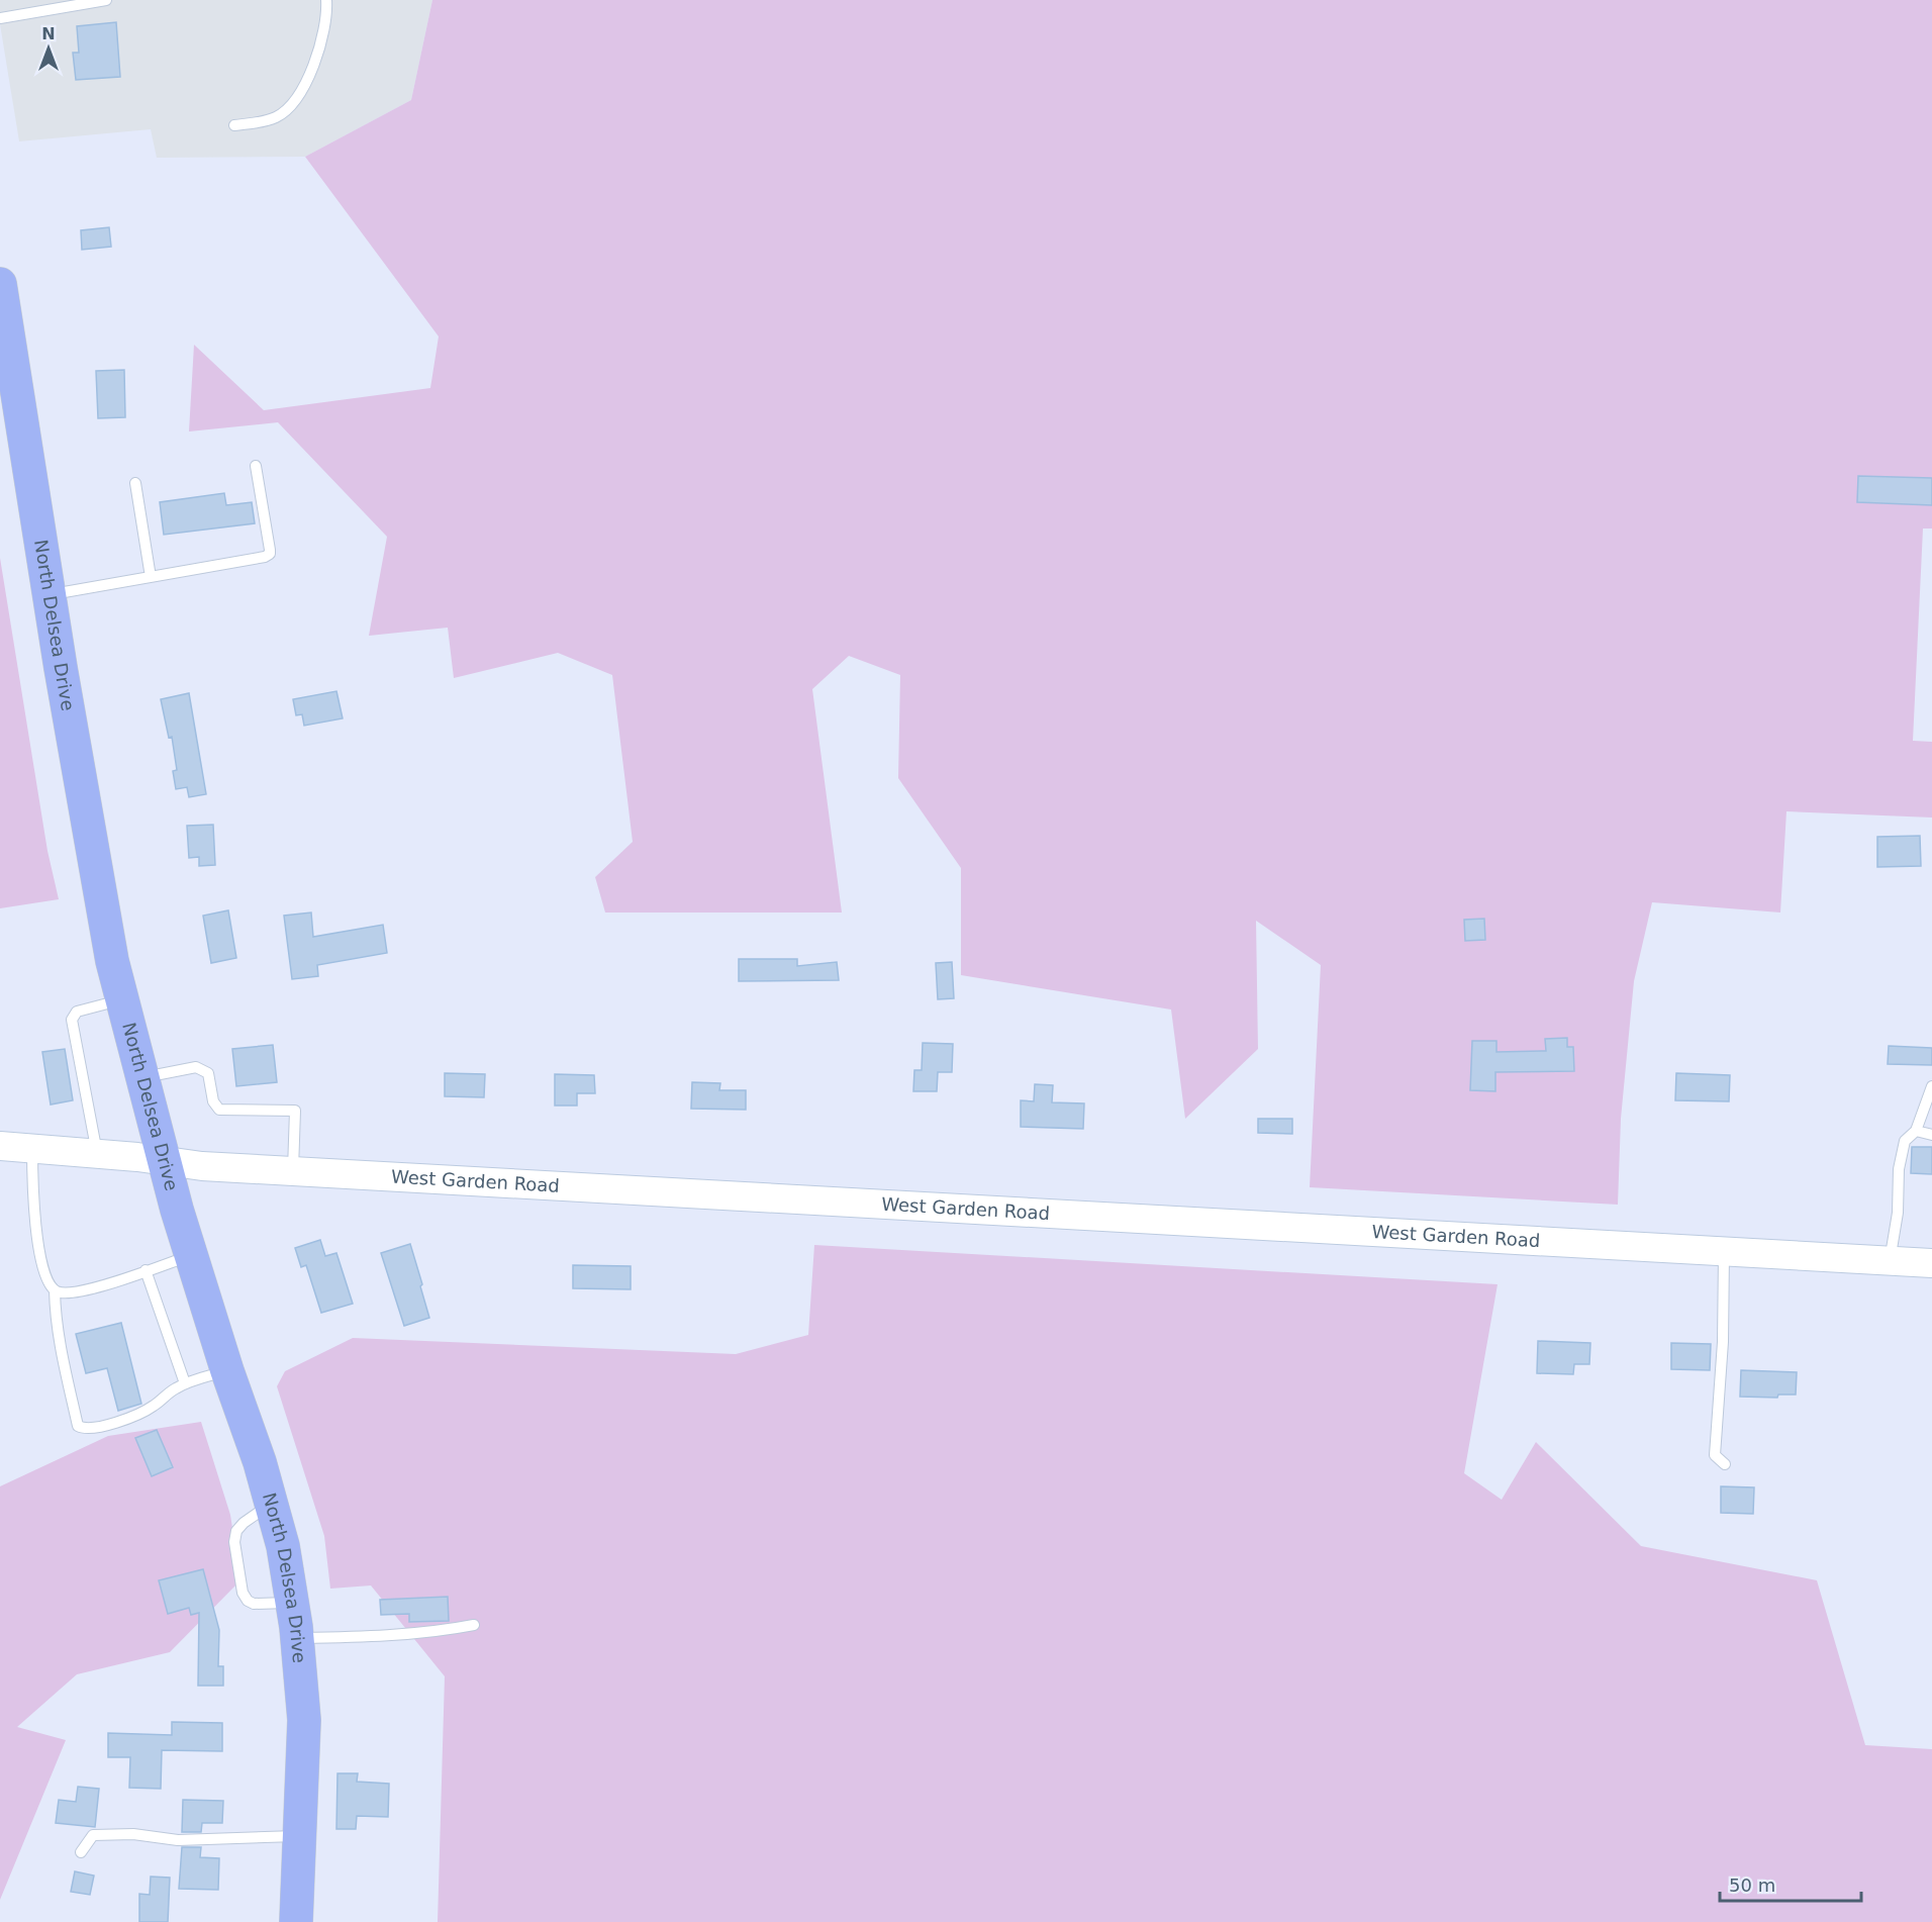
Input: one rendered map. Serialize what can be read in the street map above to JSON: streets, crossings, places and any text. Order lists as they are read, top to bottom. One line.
{"streets":{"main road":["North Delsea Drive","West Garden Road"]},"crossings":[["North Delsea Drive","West Garden Road"]],"scale_bar":"50 m","north":"top"}
